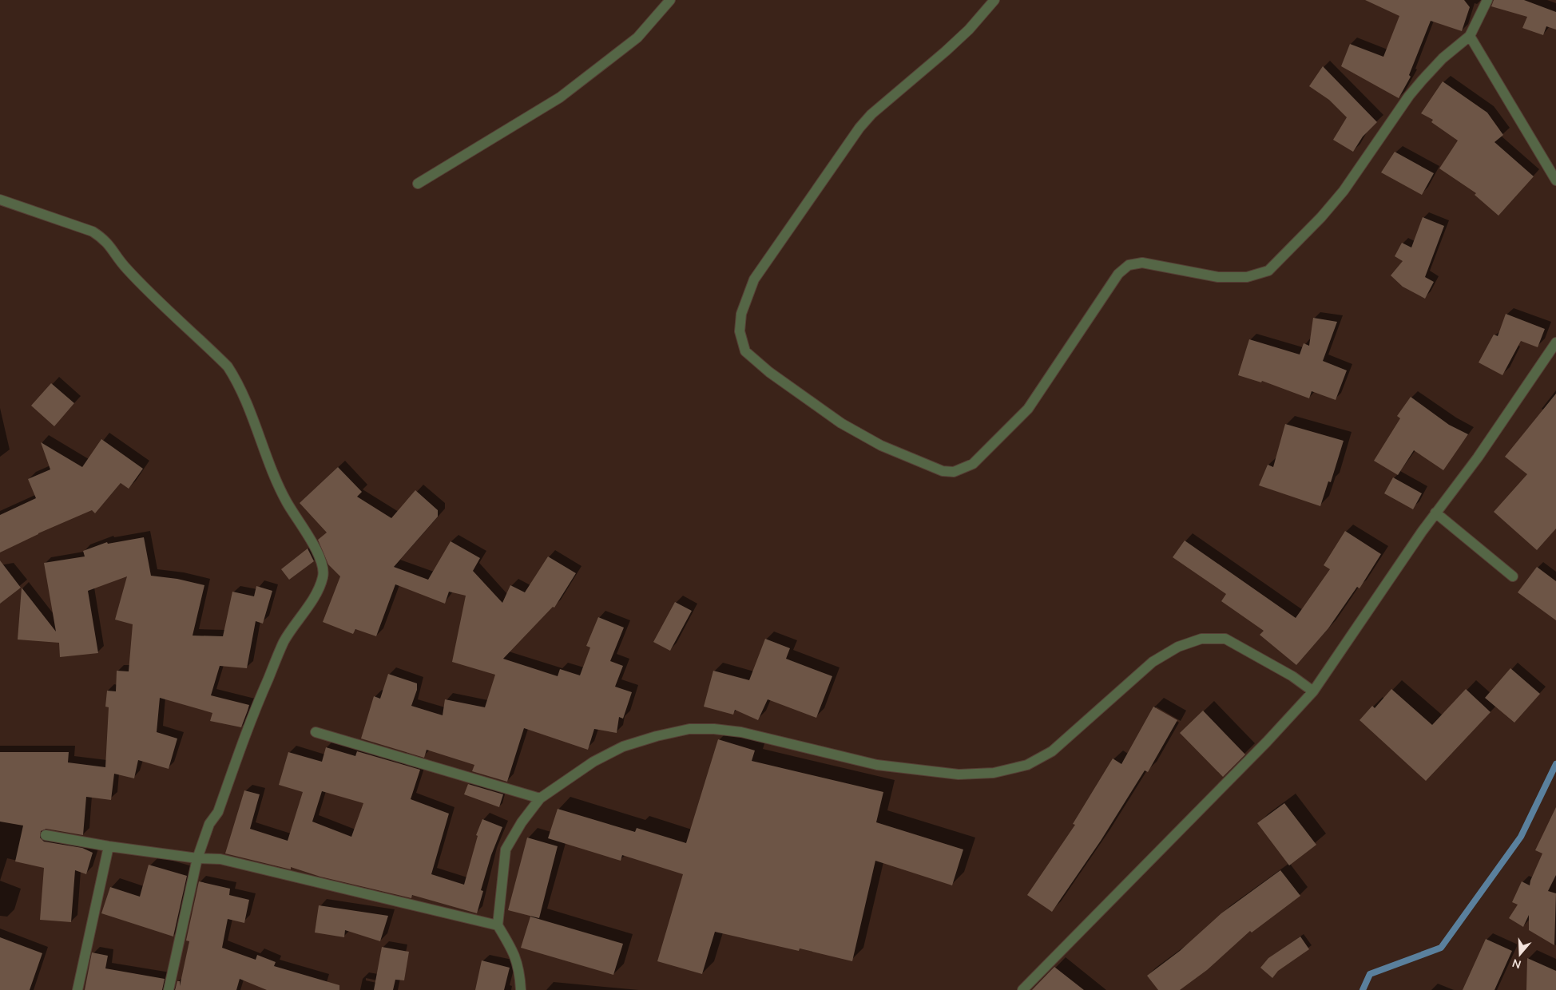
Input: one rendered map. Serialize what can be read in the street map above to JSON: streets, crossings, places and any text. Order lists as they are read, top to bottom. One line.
{"north":"bottom"}
